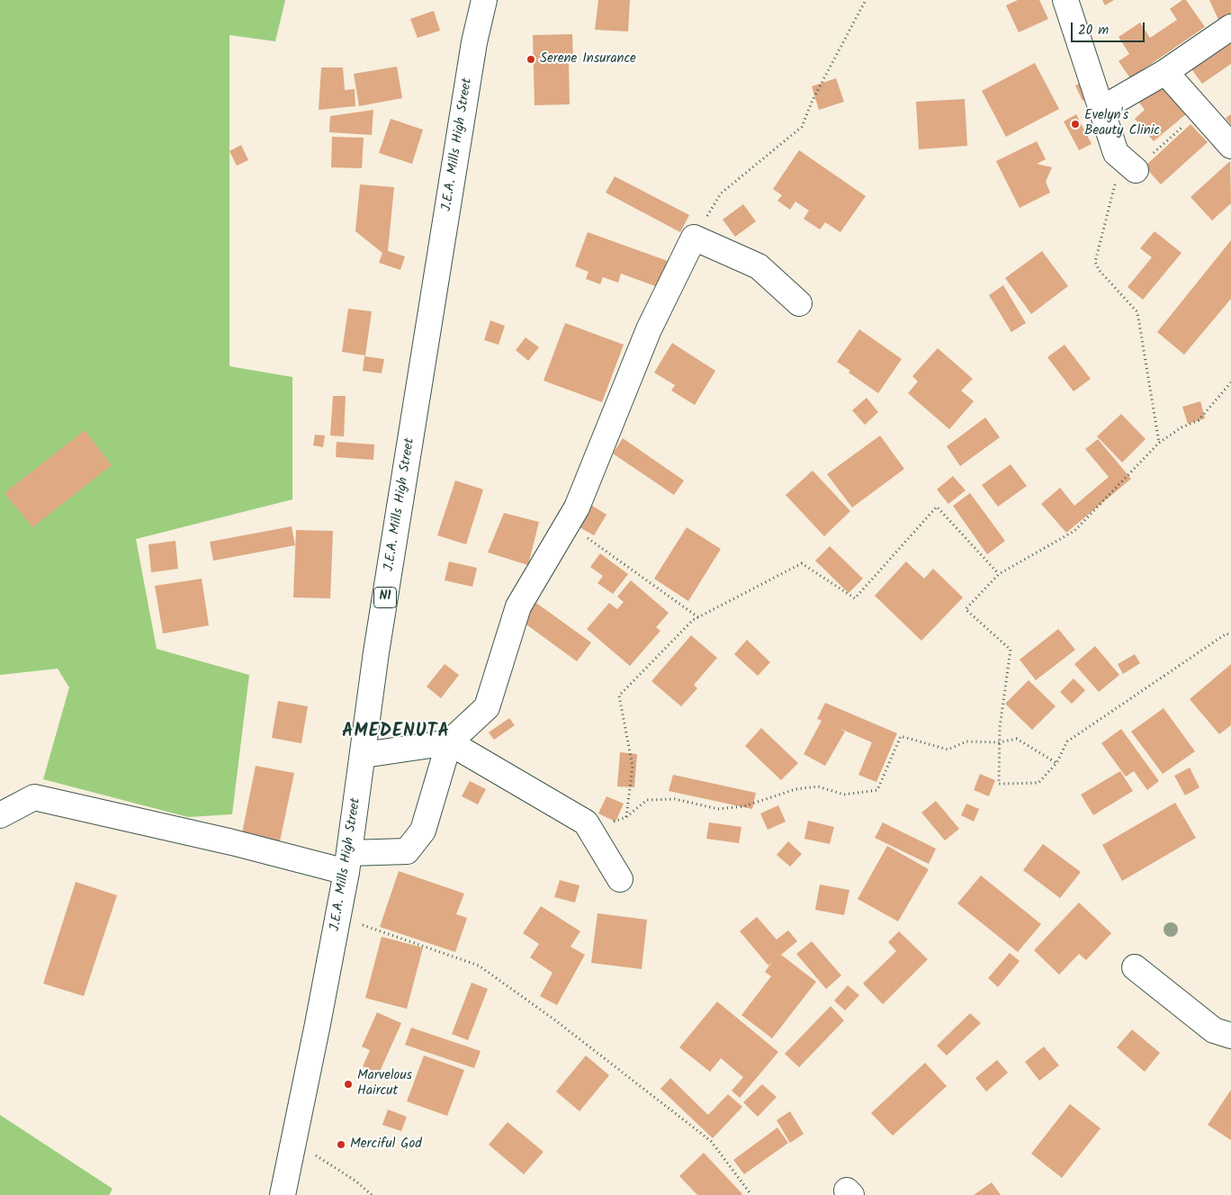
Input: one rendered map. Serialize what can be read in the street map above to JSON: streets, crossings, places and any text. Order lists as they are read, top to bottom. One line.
{"streets":{"main road":["J.E.A. Mills High Street","N1"]},"districts":["AMEDENUTA"],"places":["Serene Insurance","Evelyn's Beauty Clinic","Marvelous Haircut","Merciful God"],"scale_bar":"20 m"}
